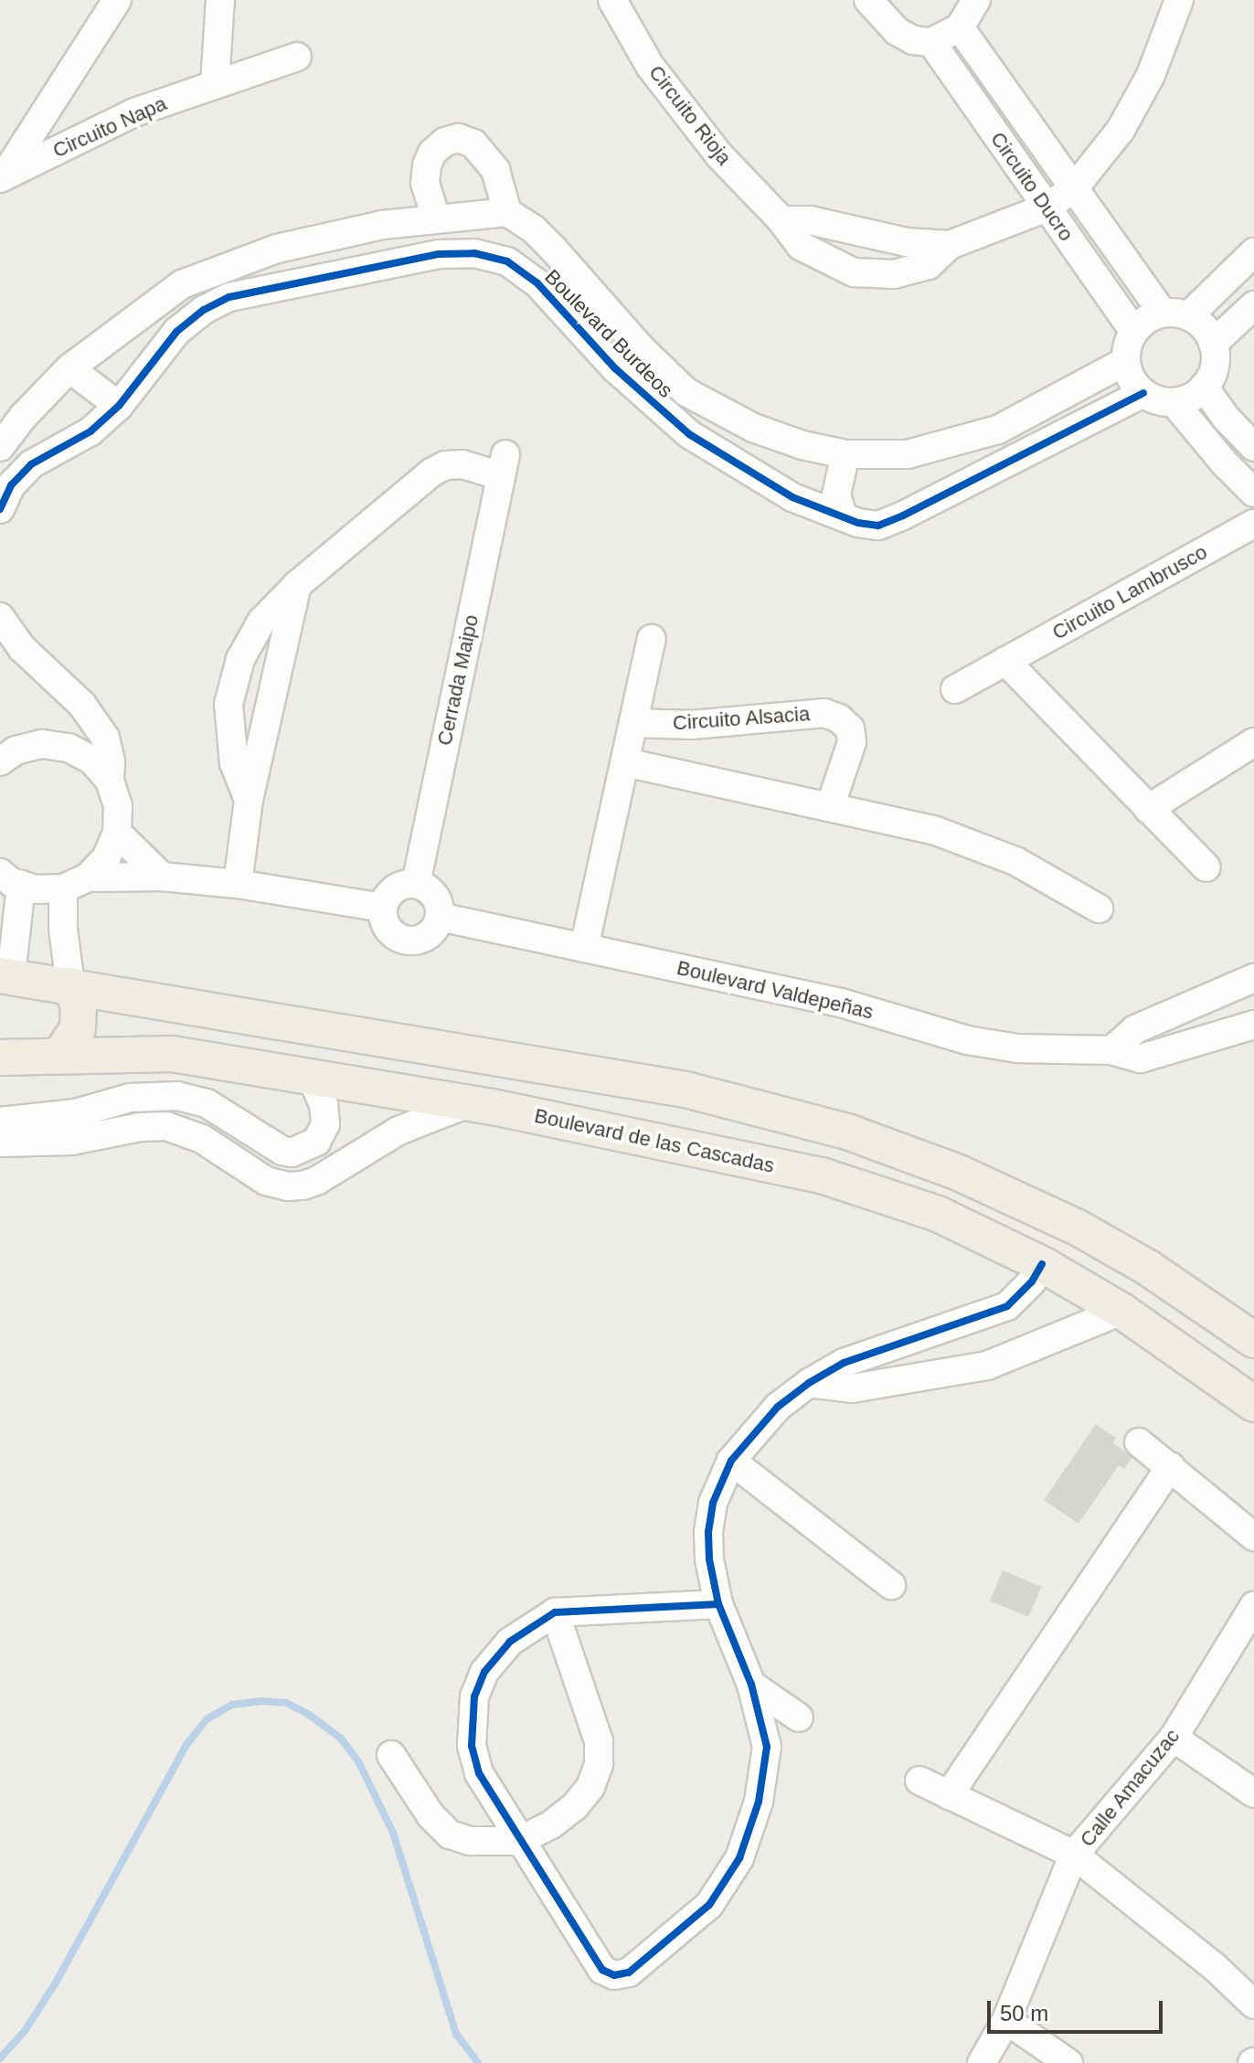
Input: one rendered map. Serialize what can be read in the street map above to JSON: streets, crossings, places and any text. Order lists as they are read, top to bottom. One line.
{"streets":{"main road":["Boulevard de las Cascadas"],"street":["Circuito Rioja","Circuito Napa","Circuito Ducro","Boulevard Burdeos","Circuito Lambrusco","Cerrada Maipo","Circuito Alsacia","Boulevard Valdepeñas","Calle Amacuzac"]},"crossings":[["Circuito Rioja","Circuito Ducro"],["Circuito Ducro","Boulevard Burdeos"],["Cerrada Maipo","Boulevard Valdepeñas"]],"scale_bar":"50 m"}
